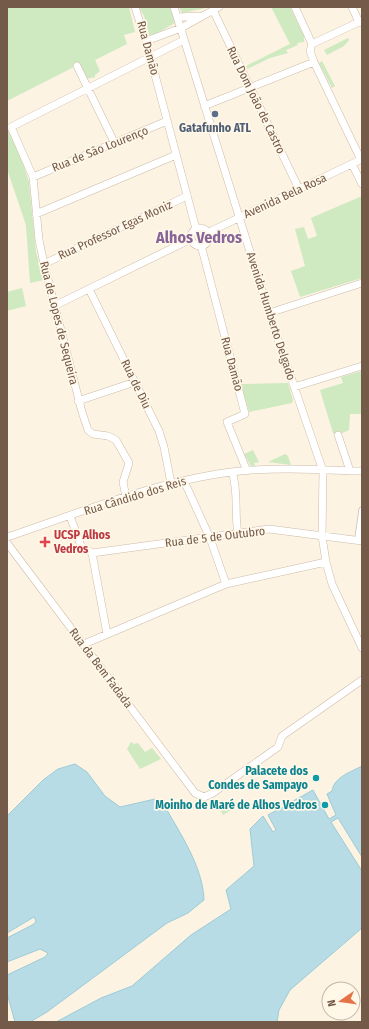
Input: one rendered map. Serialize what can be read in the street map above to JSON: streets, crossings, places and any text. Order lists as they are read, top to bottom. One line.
{"streets":{"street":["Rua Damão","Rua Dom João de Castro","Rua de São Lourenço","Avenida Bela Rosa","Rua Professor Egas Moniz","Avenida Humberto Delgado","Rua de Lopes de Sequeira","Rua de Diu","Rua Cândido dos Reis","Rua de 5 de Outubro","Rua da Bem Fadada"]},"crossings":[["Rua Damão","Rua de São Lourenço"],["Rua Damão","Avenida Bela Rosa"],["Rua Damão","Rua Professor Egas Moniz"],["Rua Damão","Rua Cândido dos Reis"],["Rua Dom João de Castro","Avenida Bela Rosa"],["Rua de São Lourenço","Rua de Lopes de Sequeira"],["Avenida Bela Rosa","Avenida Humberto Delgado"],["Rua Professor Egas Moniz","Rua de Lopes de Sequeira"],["Avenida Humberto Delgado","Rua Cândido dos Reis"],["Avenida Humberto Delgado","Rua de 5 de Outubro"],["Rua de Lopes de Sequeira","Rua Cândido dos Reis"],["Rua de Diu","Rua Cândido dos Reis"]],"districts":["Alhos Vedros"],"places":{"other":["Gatafunho ATL","Palacete dos Condes de Sampayo","Moinho de Maré de Alhos Vedros"],"health":["UCSP Alhos Vedros"]},"north":"left"}
